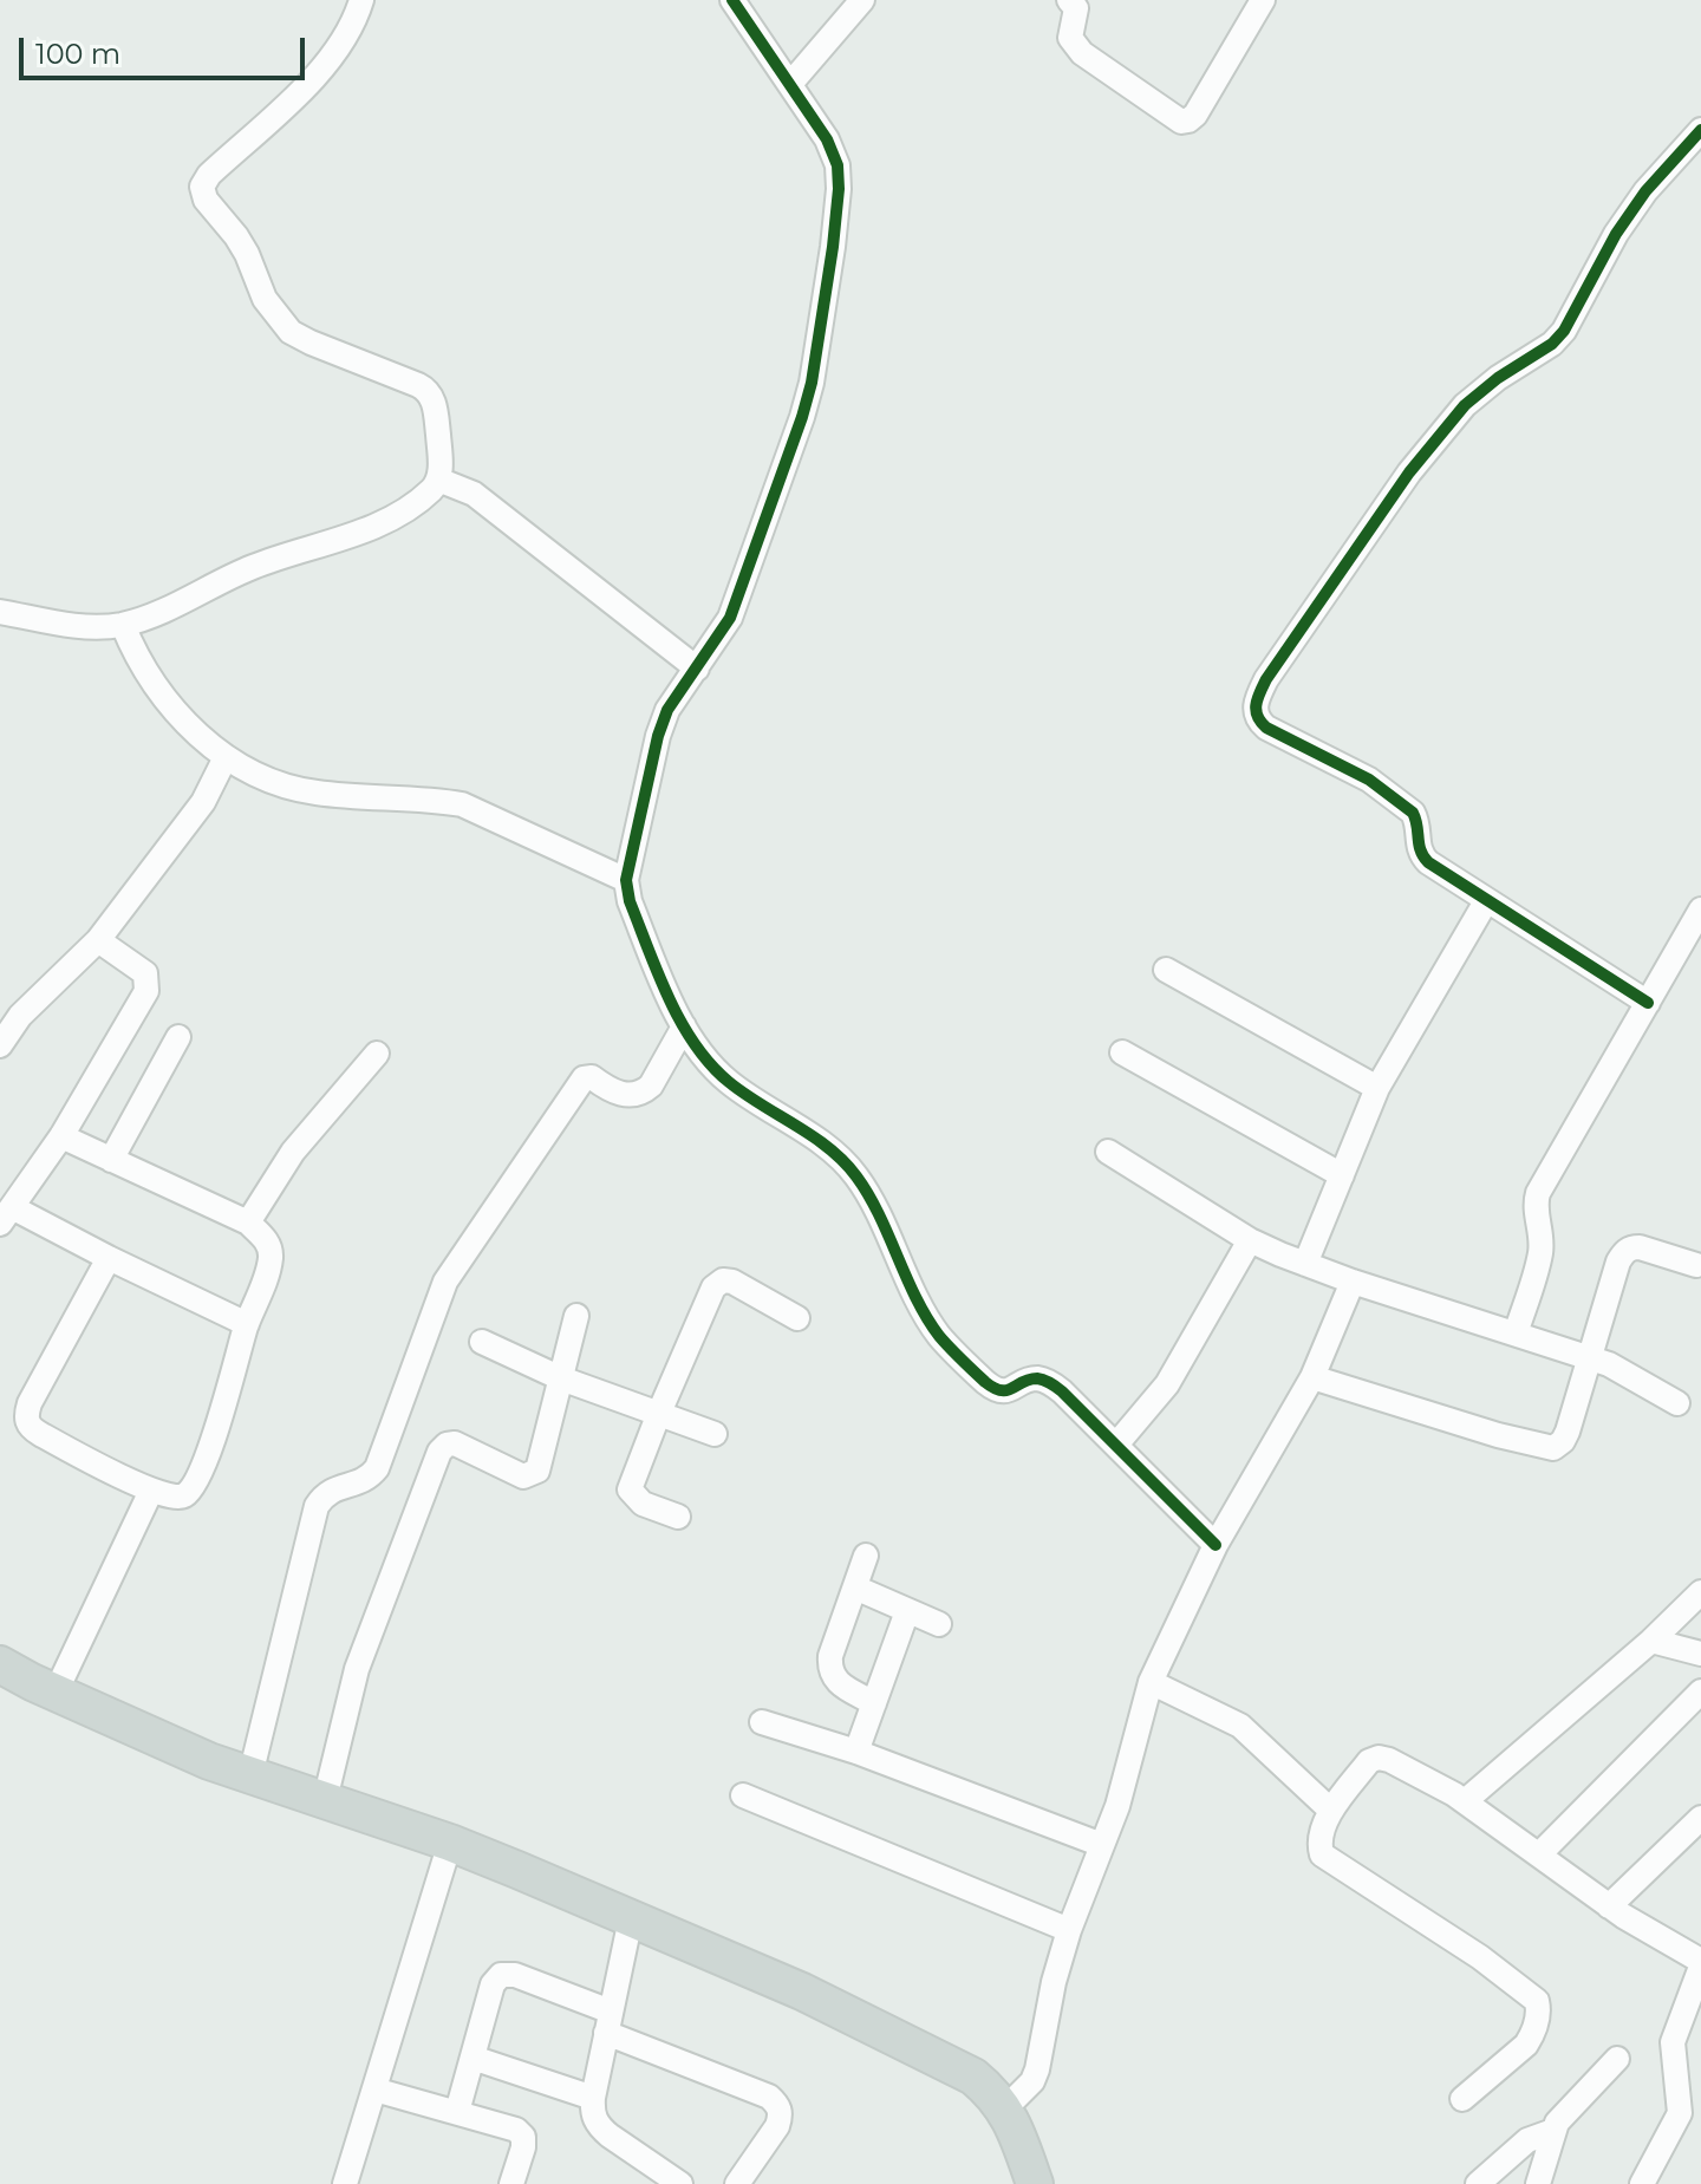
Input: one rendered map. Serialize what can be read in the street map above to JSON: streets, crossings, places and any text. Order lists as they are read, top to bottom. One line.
{"scale_bar":"100 m"}
